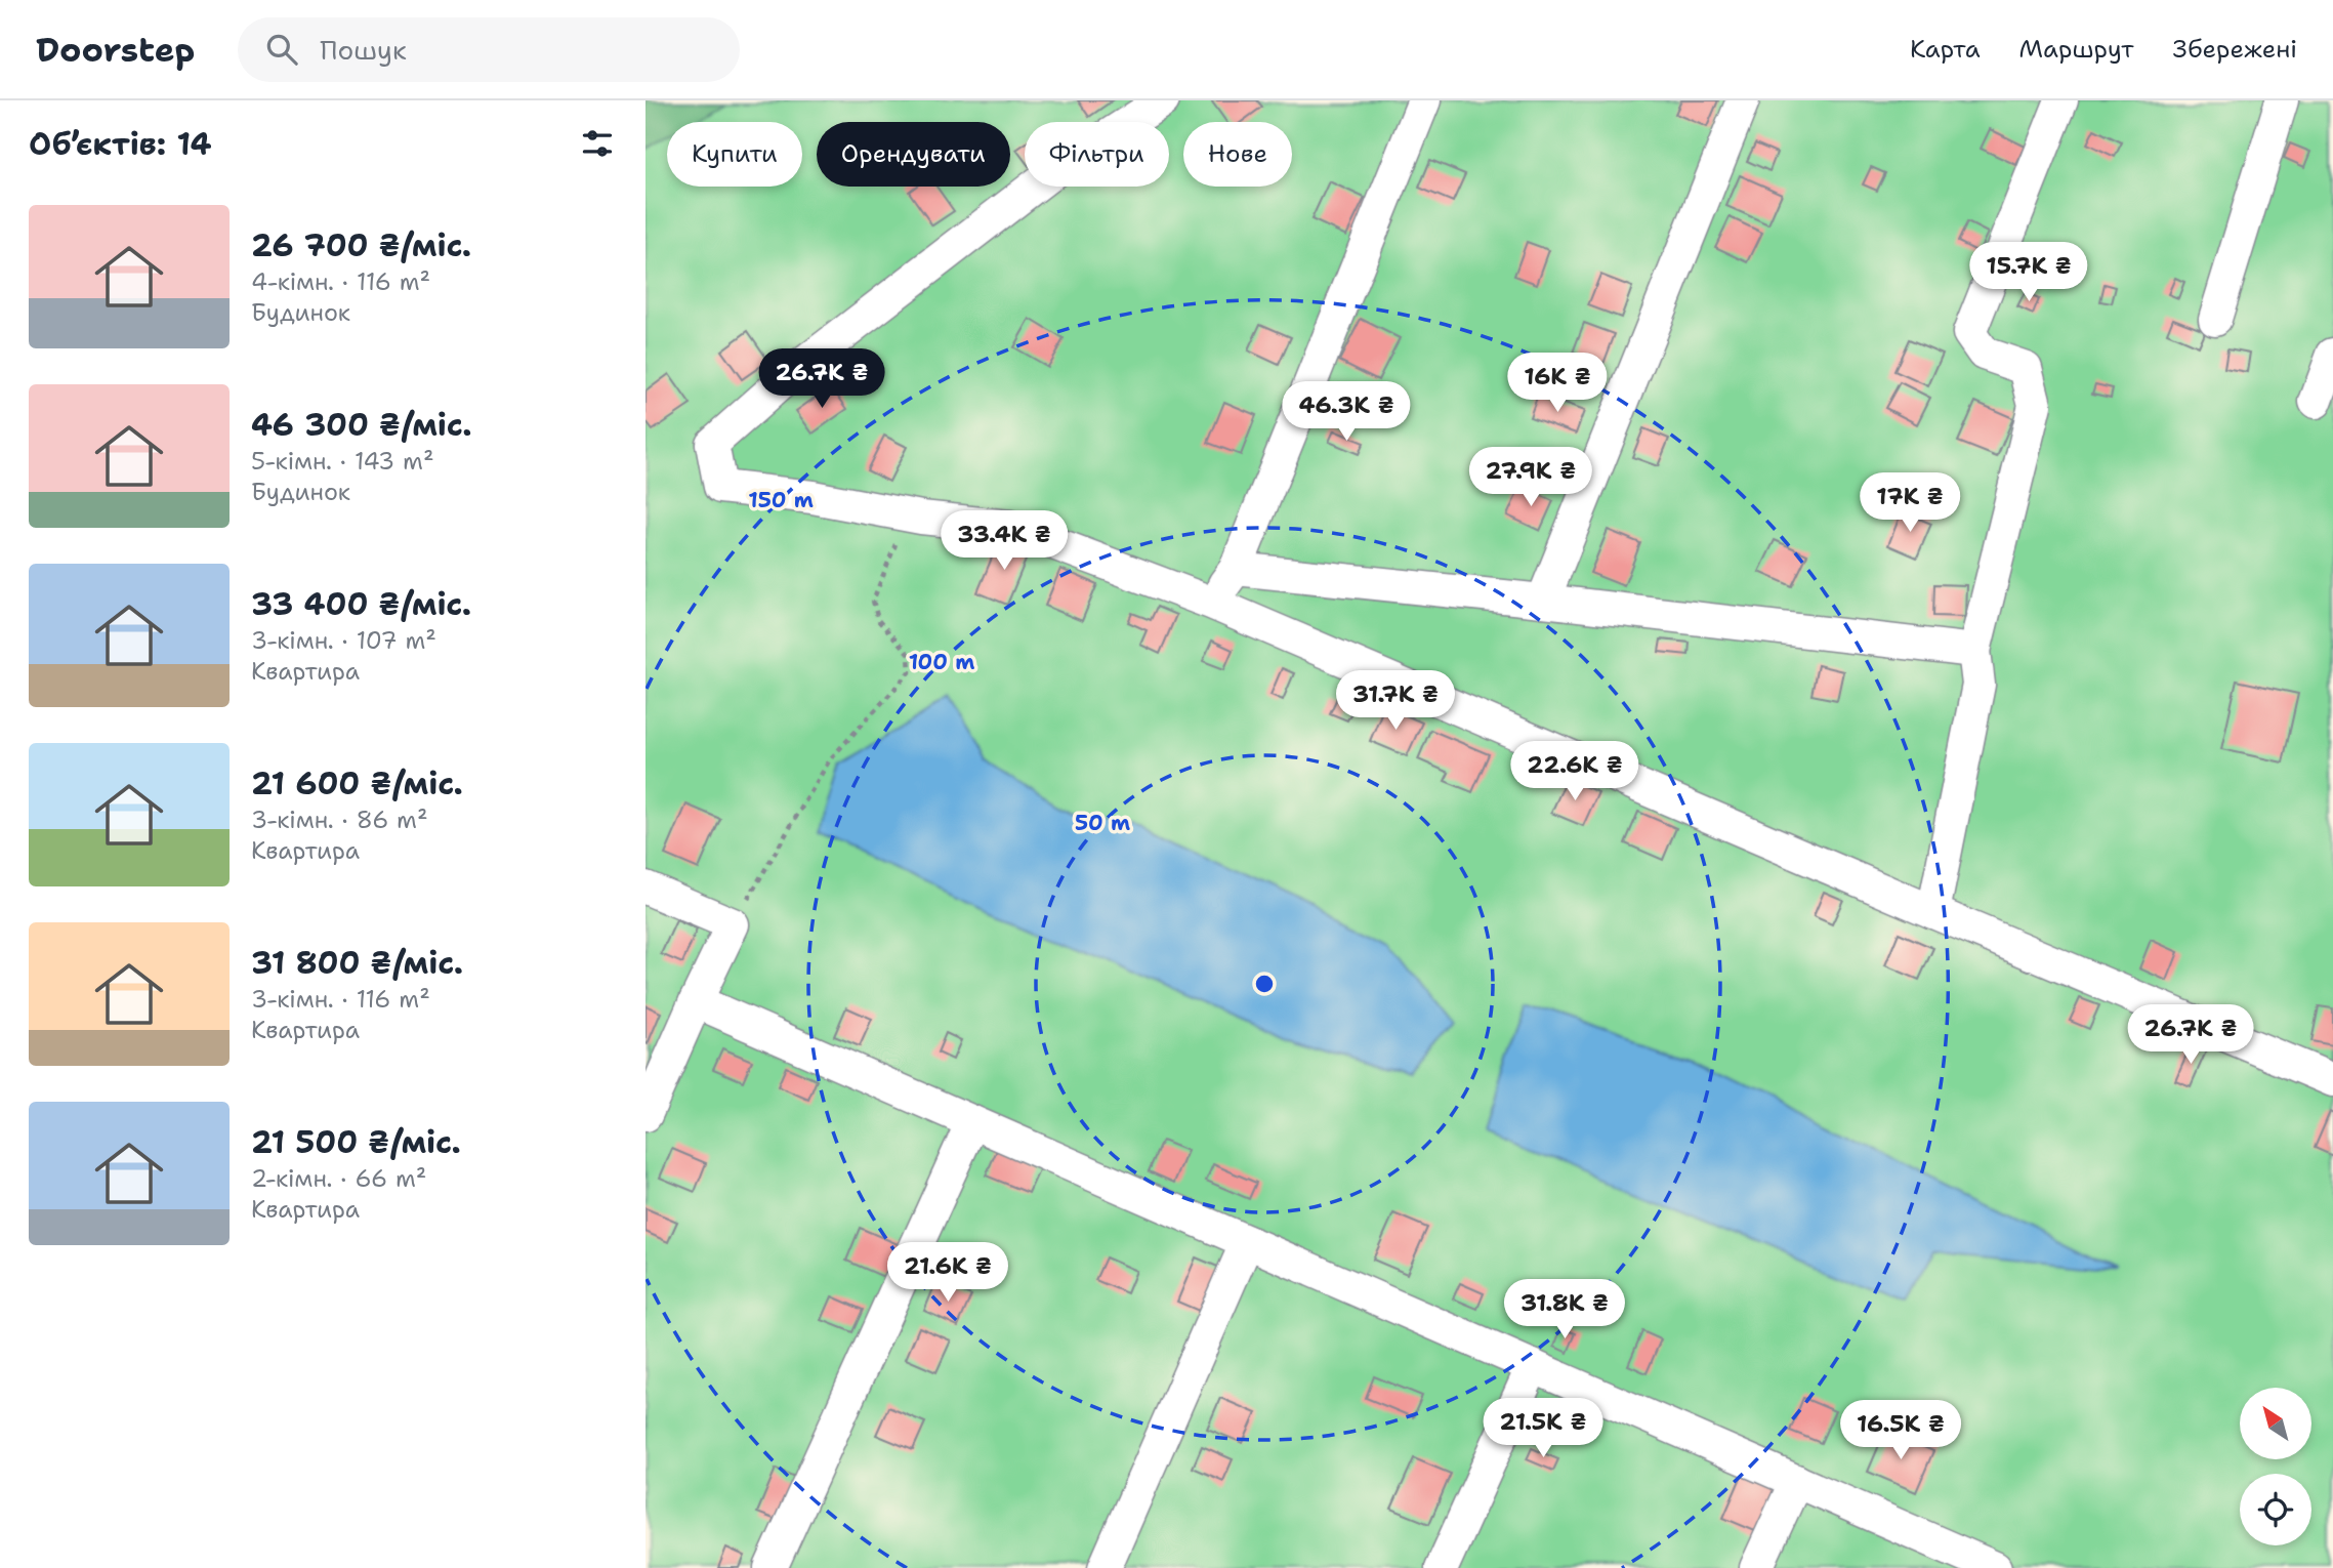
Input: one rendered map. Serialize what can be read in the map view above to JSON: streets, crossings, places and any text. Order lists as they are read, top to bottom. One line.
{"north":"top left","page":{"header":"Doorstep","search":"Пошук","nav":["Карта","Маршрут","Збережені"],"heading":"Об’єктів: 14","chip":["Купити","Орендувати","Фільтри","Нове"],"list":[{"name":"26 700 ₴/міс.","note":"4-кімн. · 116 m² · Будинок"},{"name":"46 300 ₴/міс.","note":"5-кімн. · 143 m² · Будинок"},{"name":"33 400 ₴/міс.","note":"3-кімн. · 107 m² · Квартира"},{"name":"21 600 ₴/міс.","note":"3-кімн. · 86 m² · Квартира"},{"name":"31 800 ₴/міс.","note":"3-кімн. · 116 m² · Квартира"},{"name":"21 500 ₴/міс.","note":"2-кімн. · 66 m² · Квартира"}],"price":["15.7K ₴","26.7K ₴","16K ₴","46.3K ₴","27.9K ₴","17K ₴","33.4K ₴","31.7K ₴","22.6K ₴","26.7K ₴","21.6K ₴","31.8K ₴","21.5K ₴","16.5K ₴"]},"rings":["150 m","100 m","50 m"]}
